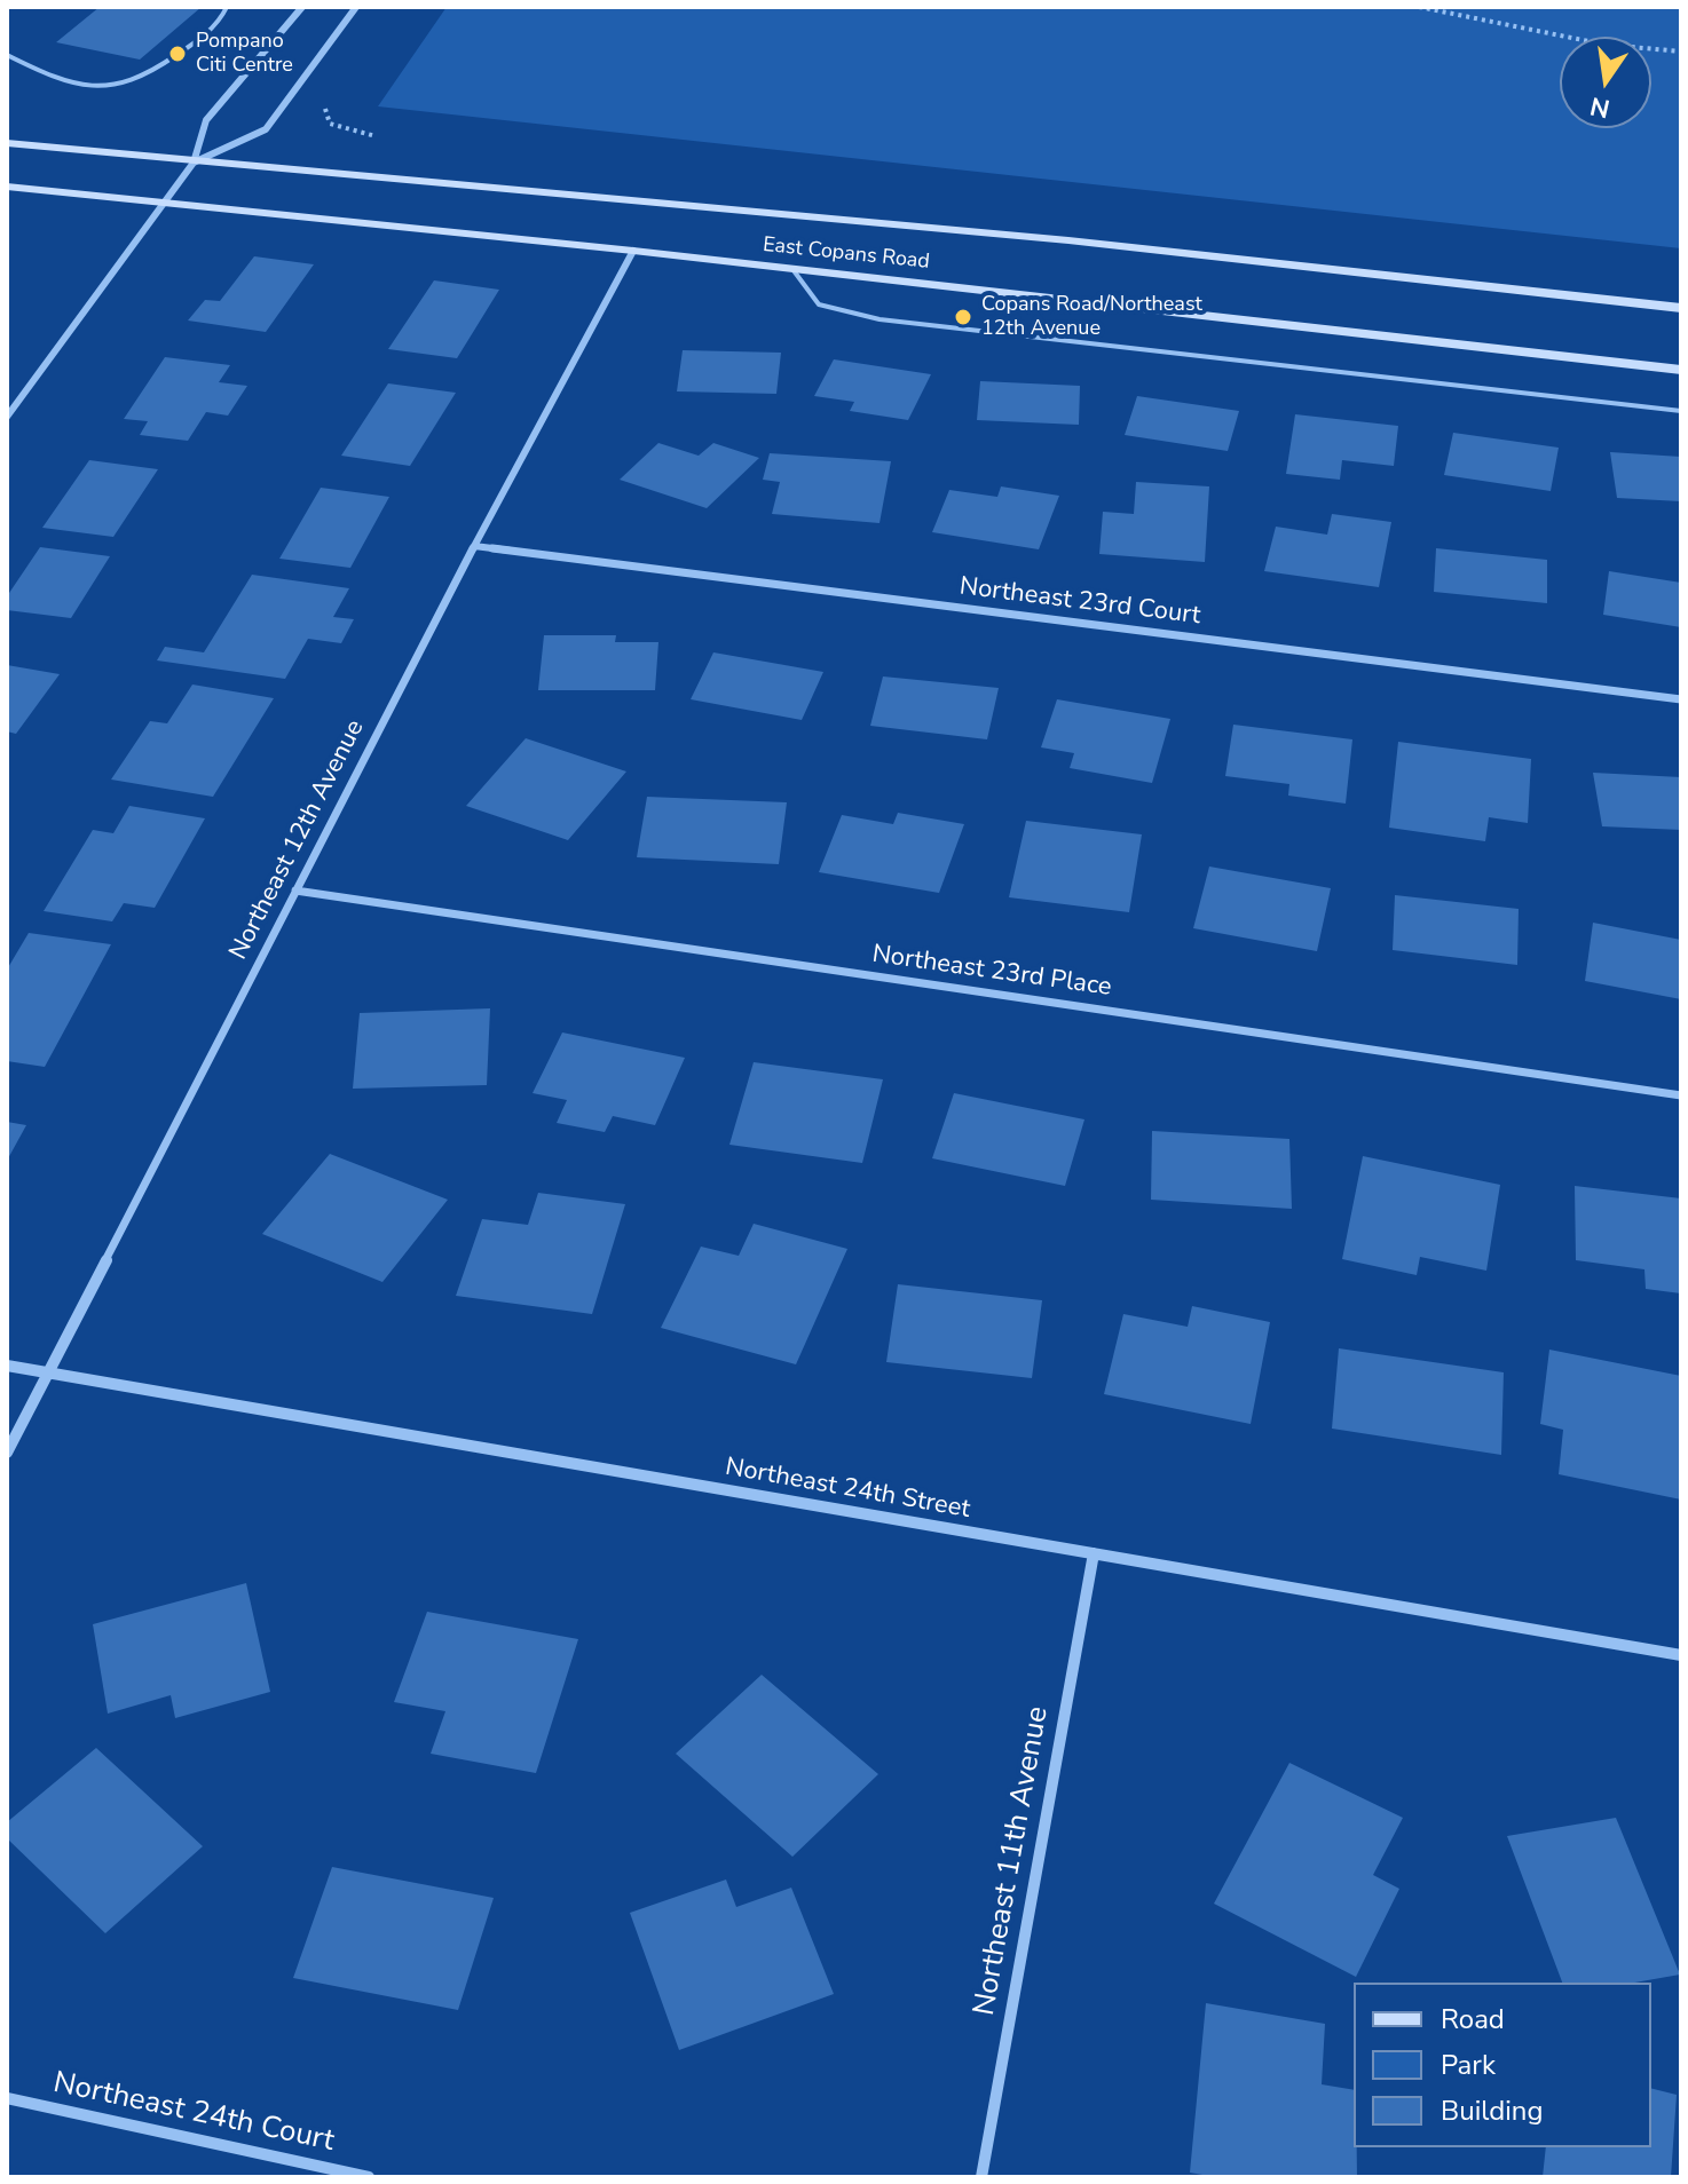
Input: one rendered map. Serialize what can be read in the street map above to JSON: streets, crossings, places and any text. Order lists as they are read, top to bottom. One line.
{"streets":{"main road":["East Copans Road"],"street":["Northeast 23rd Court","Northeast 12th Avenue","Northeast 23rd Place","Northeast 24th Street","Northeast 11th Avenue","Northeast 24th Court"]},"crossings":[["East Copans Road","Northeast 12th Avenue"],["Northeast 23rd Court","Northeast 12th Avenue"],["Northeast 12th Avenue","Northeast 23rd Place"],["Northeast 12th Avenue","Northeast 24th Street"],["Northeast 24th Street","Northeast 11th Avenue"]],"places":["Pompano Citi Centre","Copans Road/Northeast 12th Avenue"],"legend":["Road","Park","Building"],"north":"bottom"}
